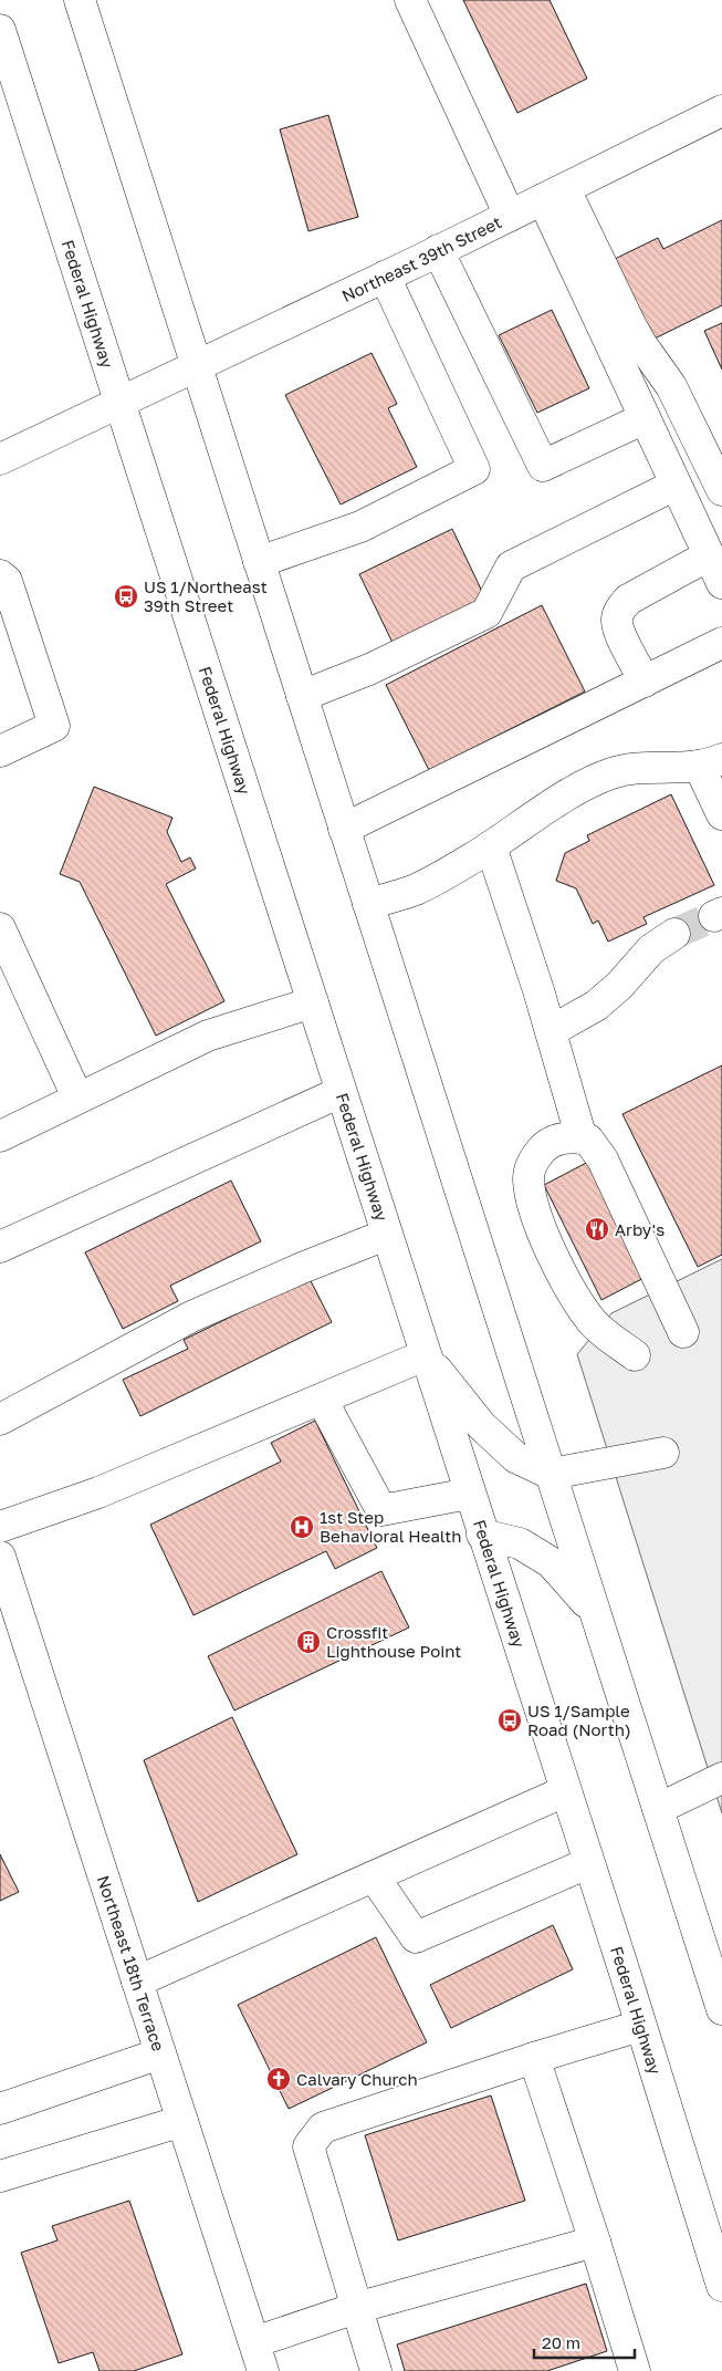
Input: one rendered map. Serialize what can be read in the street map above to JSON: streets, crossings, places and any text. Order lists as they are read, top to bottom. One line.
{"streets":{"main road":["Northeast 39th Street","Federal Highway","Northeast 18th Terrace"]},"crossings":[["Northeast 39th Street","Federal Highway"]],"places":{"bus stop":["US 1/Northeast 39th Street","US 1/Sample Road (North)"],"restaurant":["Arby's"],"hospital":["1st Step Behavioral Health"],"building":["Crossfit Lighthouse Point"],"church":["Calvary Church"]},"scale_bar":"20 m"}
